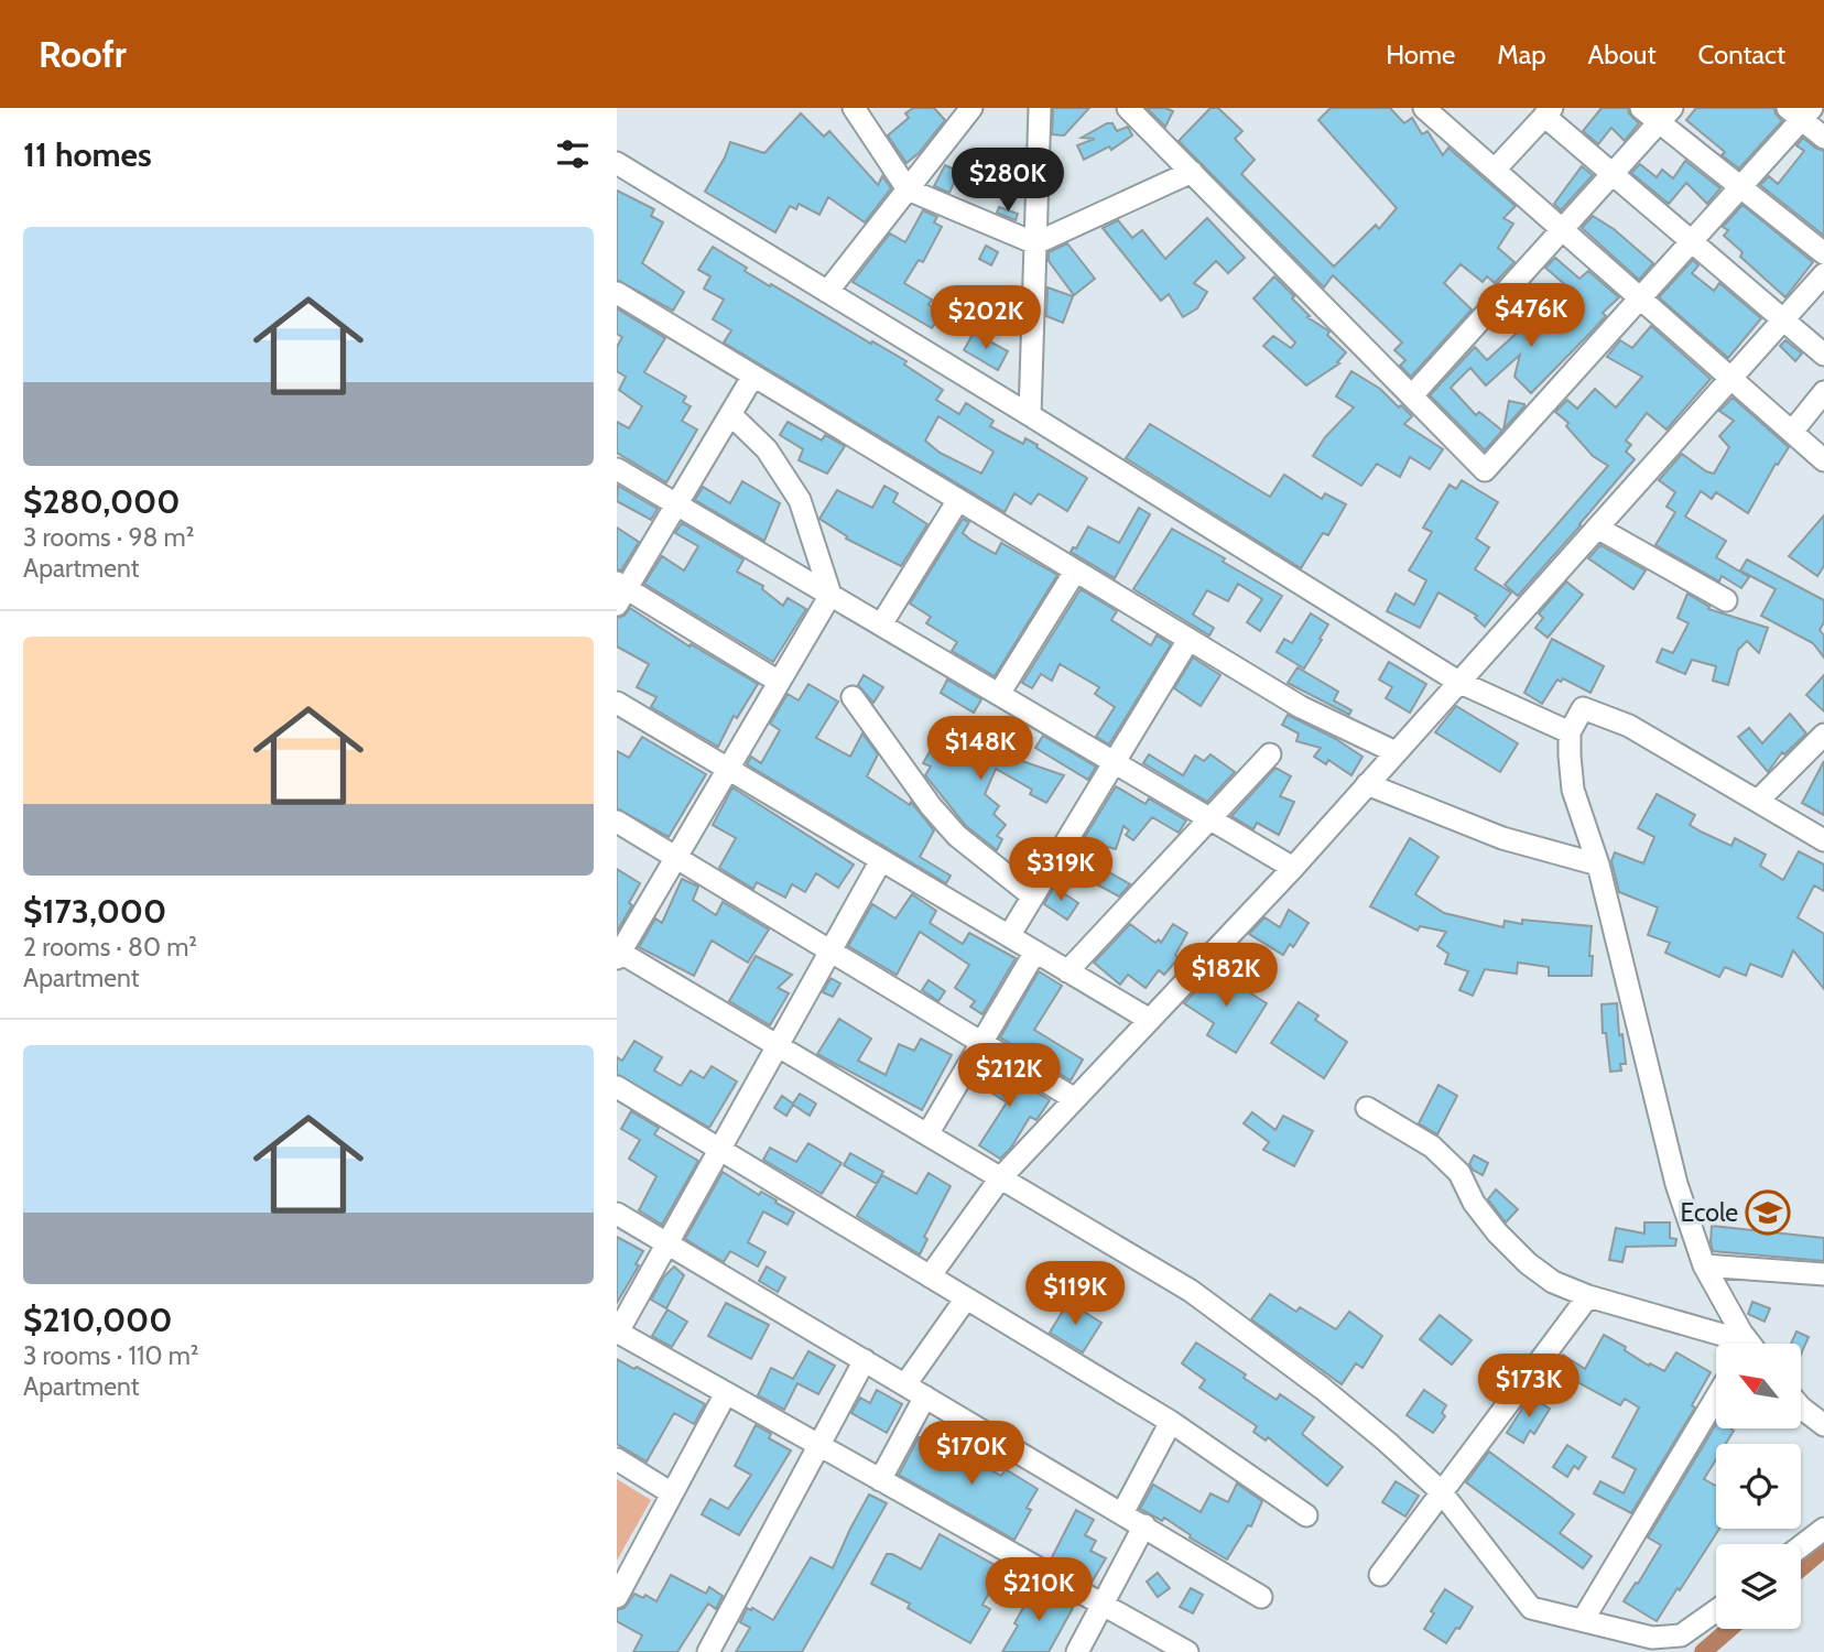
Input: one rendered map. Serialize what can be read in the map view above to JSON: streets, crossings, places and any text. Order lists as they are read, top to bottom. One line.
{"places":{"school or university":["Ecole"]},"north":"top left","page":{"header":"Roofr","nav":["Home","Map","About","Contact"],"heading":"11 homes","price":["$280K","$476K","$202K","$148K","$319K","$182K","$212K","$119K","$173K","$170K","$210K"],"list":[{"name":"$280,000","note":"3 rooms · 98 m² · Apartment"},{"name":"$173,000","note":"2 rooms · 80 m² · Apartment"},{"name":"$210,000","note":"3 rooms · 110 m² · Apartment"}]}}
